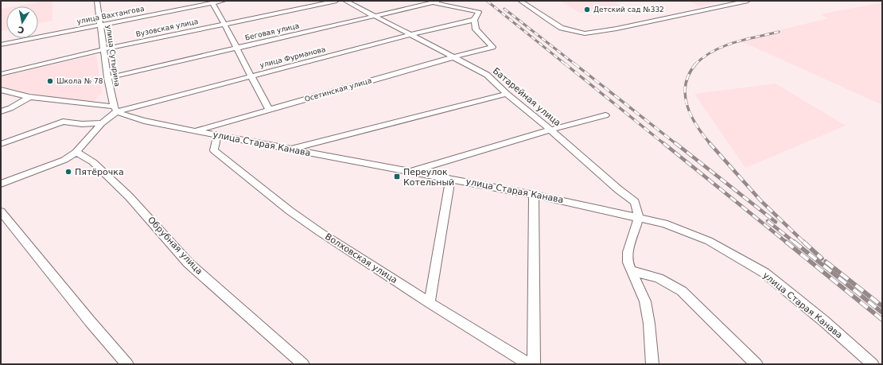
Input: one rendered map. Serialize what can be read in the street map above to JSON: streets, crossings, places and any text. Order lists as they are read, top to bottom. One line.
{"streets":{"street":["улица Вахтангова","Вузовская улица","Беговая улица","улица Сутырина","улица Фурманова","Осетинская улица","Батарейная улица","улица Старая Канава","Обрубная улица","Волховская улица"]},"crossings":[["улица Вахтангова","улица Сутырина"],["Вузовская улица","улица Сутырина"],["Беговая улица","улица Сутырина"],["Беговая улица","Батарейная улица"],["улица Сутырина","улица Фурманова"],["улица Сутырина","улица Старая Канава"],["улица Фурманова","Осетинская улица"],["улица Фурманова","Батарейная улица"],["улица Фурманова","улица Старая Канава"],["Осетинская улица","Батарейная улица"],["Осетинская улица","улица Старая Канава"],["Батарейная улица","улица Старая Канава"],["улица Старая Канава","Волховская улица"]],"places":{"other":["Детский сад №332","Школа № 78","Пятёрочка"],"transit":["Переулок Котельный"]},"north":"bottom"}
